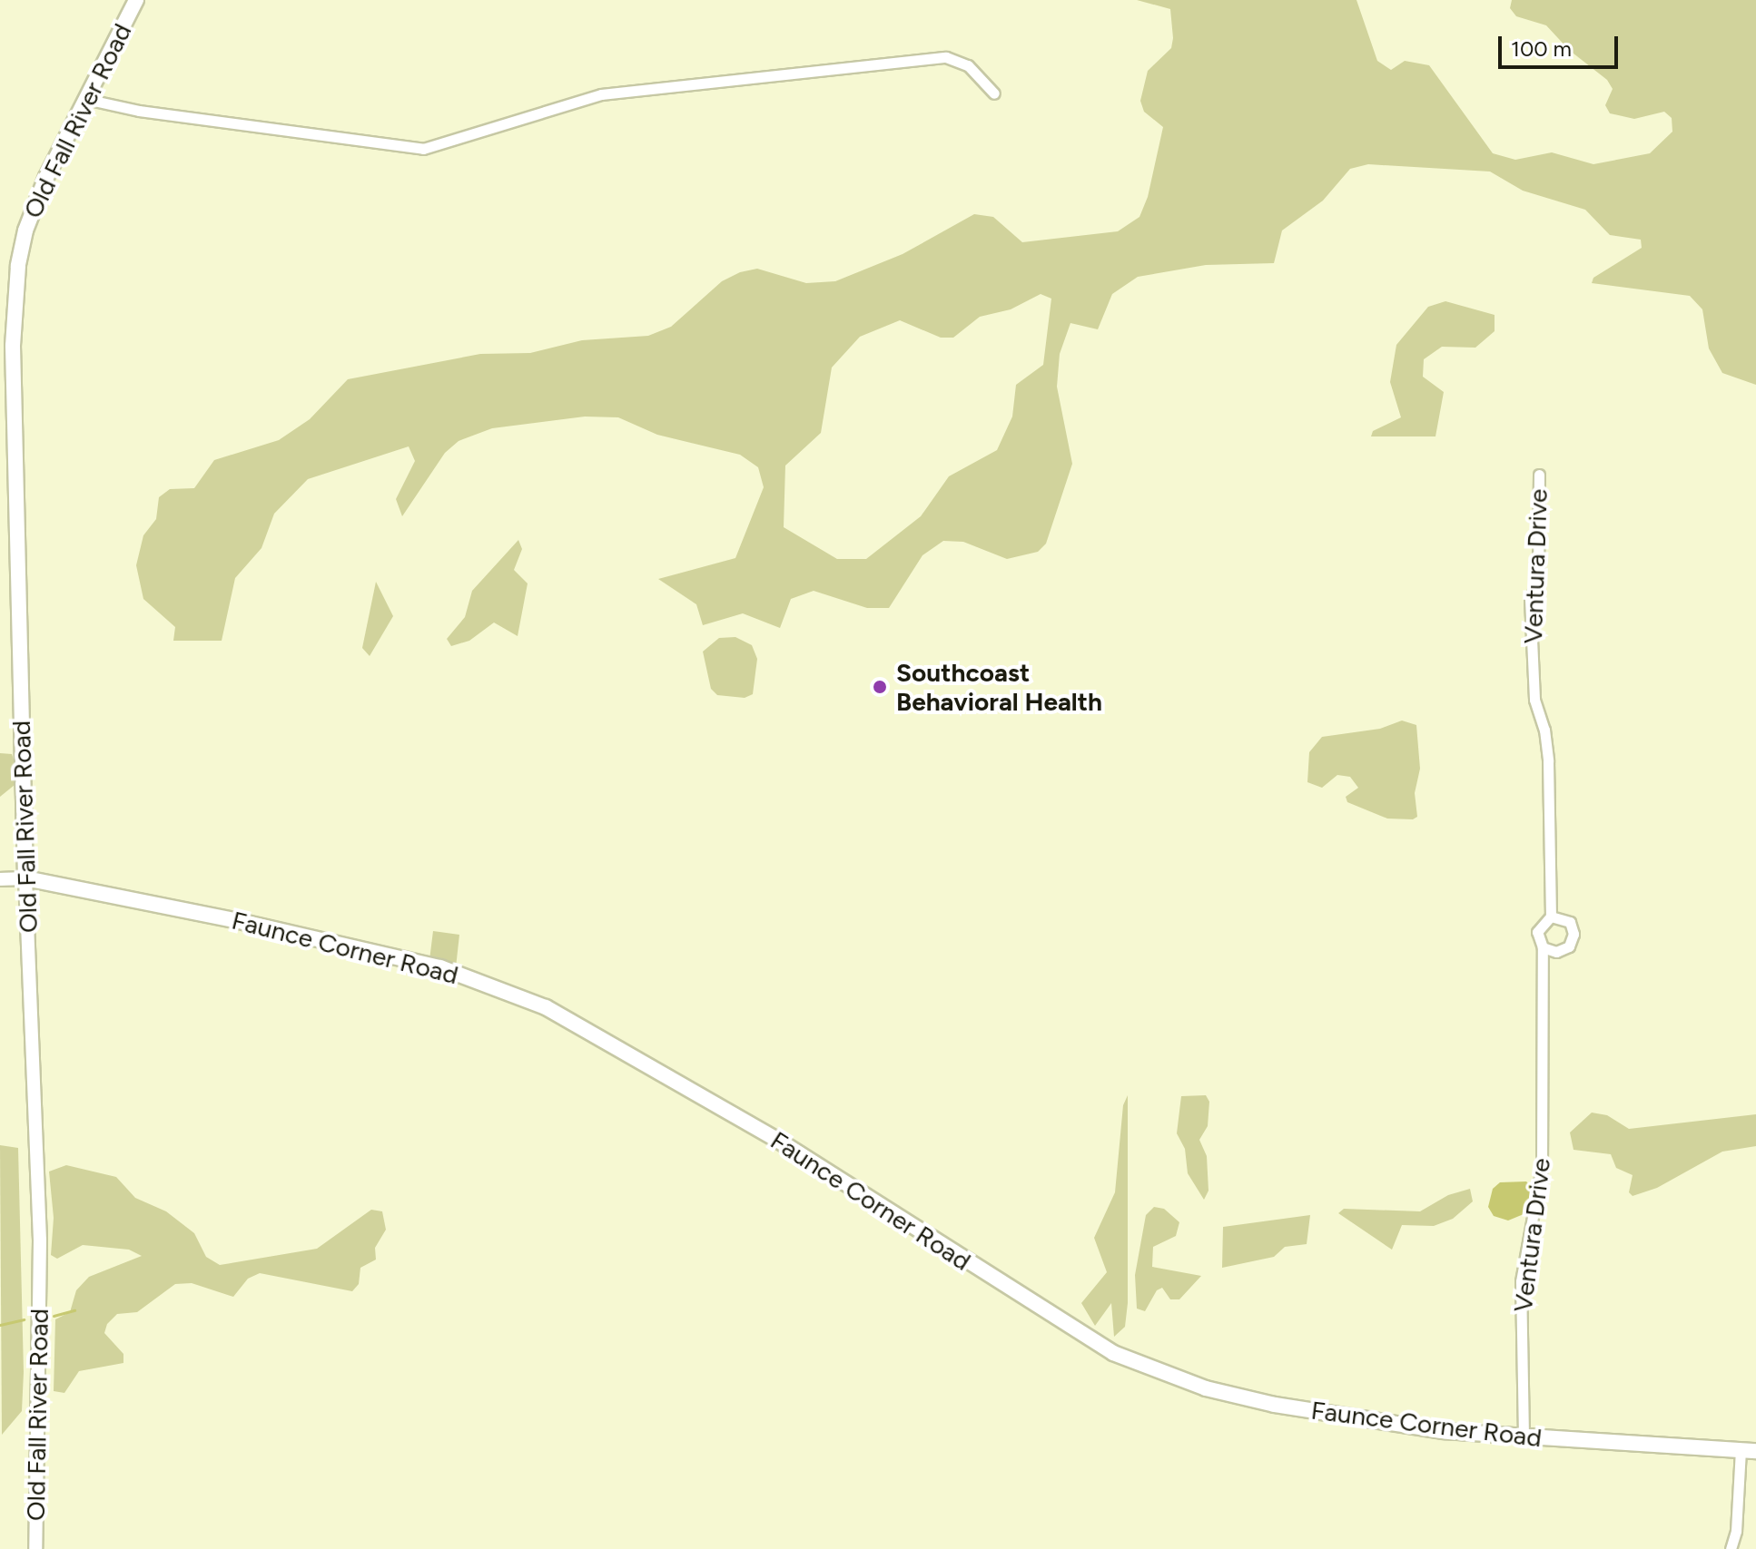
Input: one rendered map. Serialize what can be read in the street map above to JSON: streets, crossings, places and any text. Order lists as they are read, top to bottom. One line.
{"streets":{"main road":["Old Fall River Road","Faunce Corner Road"],"street":["Ventura Drive"]},"crossings":[["Old Fall River Road","Faunce Corner Road"],["Ventura Drive","Faunce Corner Road"]],"places":["Southcoast Behavioral Health"],"scale_bar":"100 m"}
